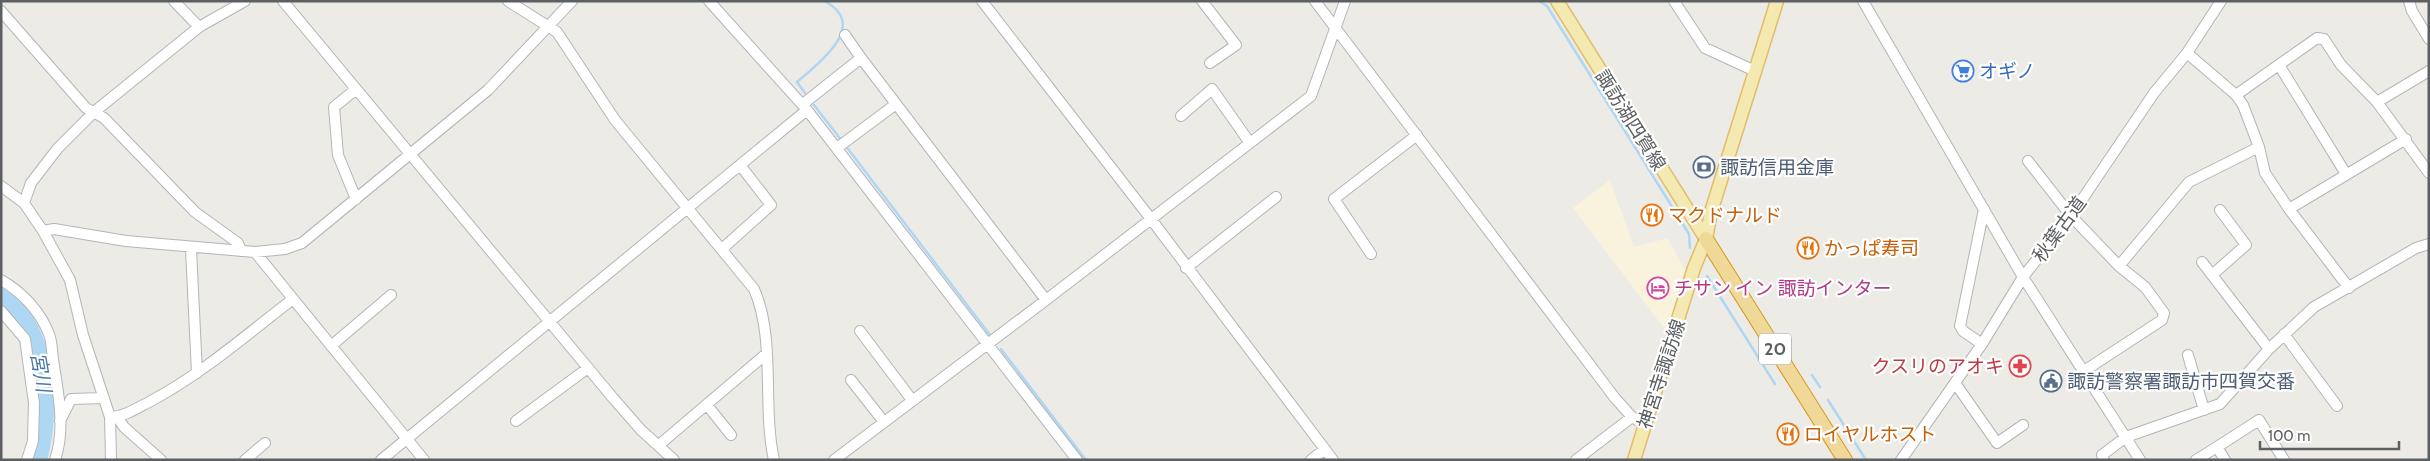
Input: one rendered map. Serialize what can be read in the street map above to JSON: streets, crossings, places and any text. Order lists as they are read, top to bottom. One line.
{"streets":{"highway":["20"],"main road":["諏訪湖四賀線","神宮寺諏訪線"],"street":["秋葉古道"]},"crossings":[["諏訪湖四賀線","20"],["諏訪湖四賀線","神宮寺諏訪線"],["20","神宮寺諏訪線"]],"water":["宮川"],"places":{"supermarket":["オギノ"],"bank":["諏訪信用金庫"],"restaurant":["マクドナルド","かっぱ寿司","ロイヤルホスト"],"hotel":["チサン イン 諏訪インター"],"pharmacy":["クスリのアオキ"],"public building":["諏訪警察署諏訪市四賀交番"]},"scale_bar":"100 m"}
